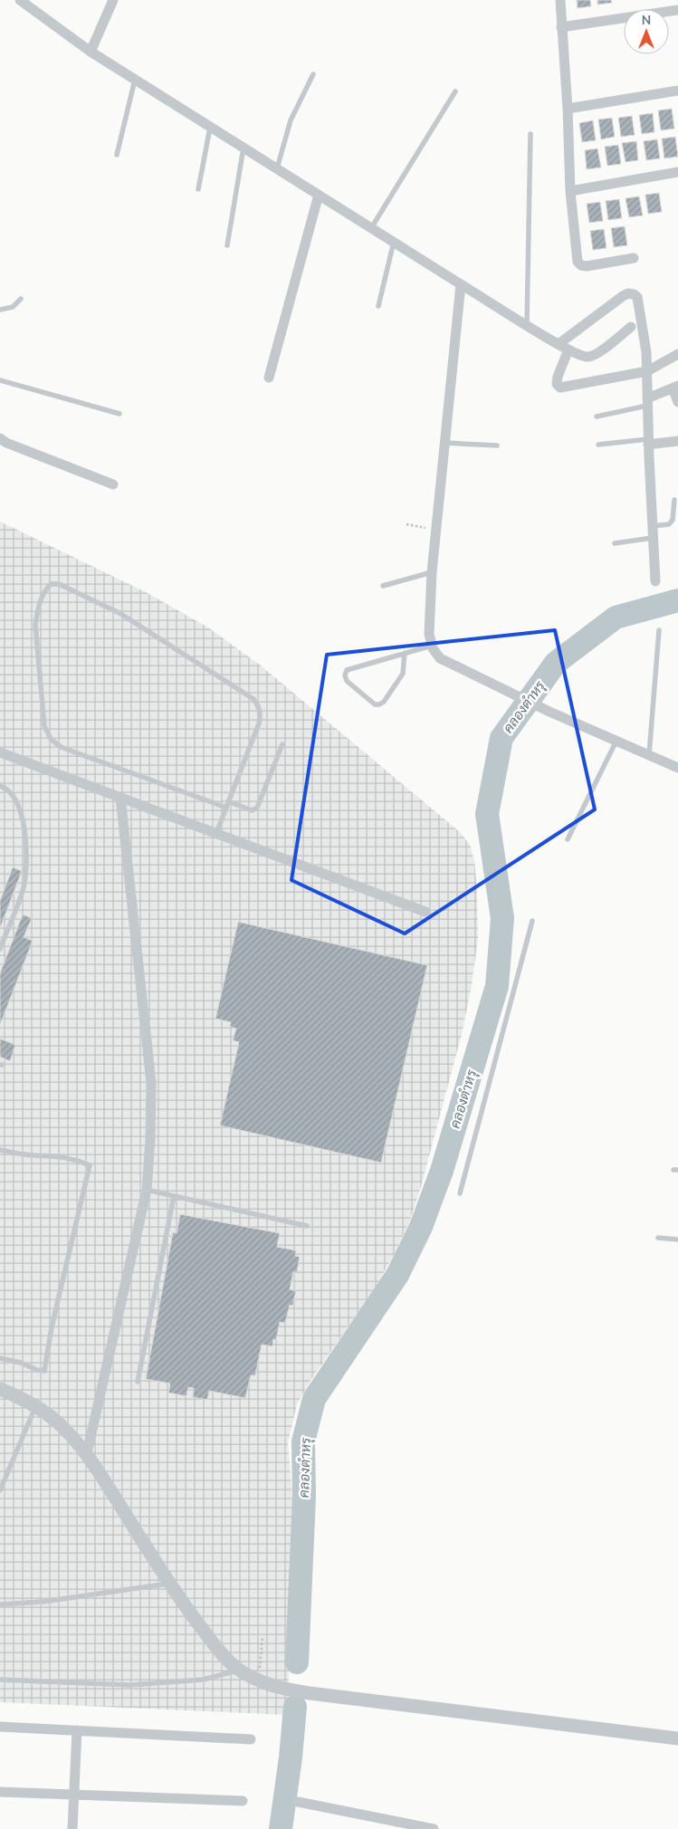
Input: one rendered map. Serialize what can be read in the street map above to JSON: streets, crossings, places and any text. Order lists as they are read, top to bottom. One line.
{"water":["คลองตำหรุ"],"north":"top"}
